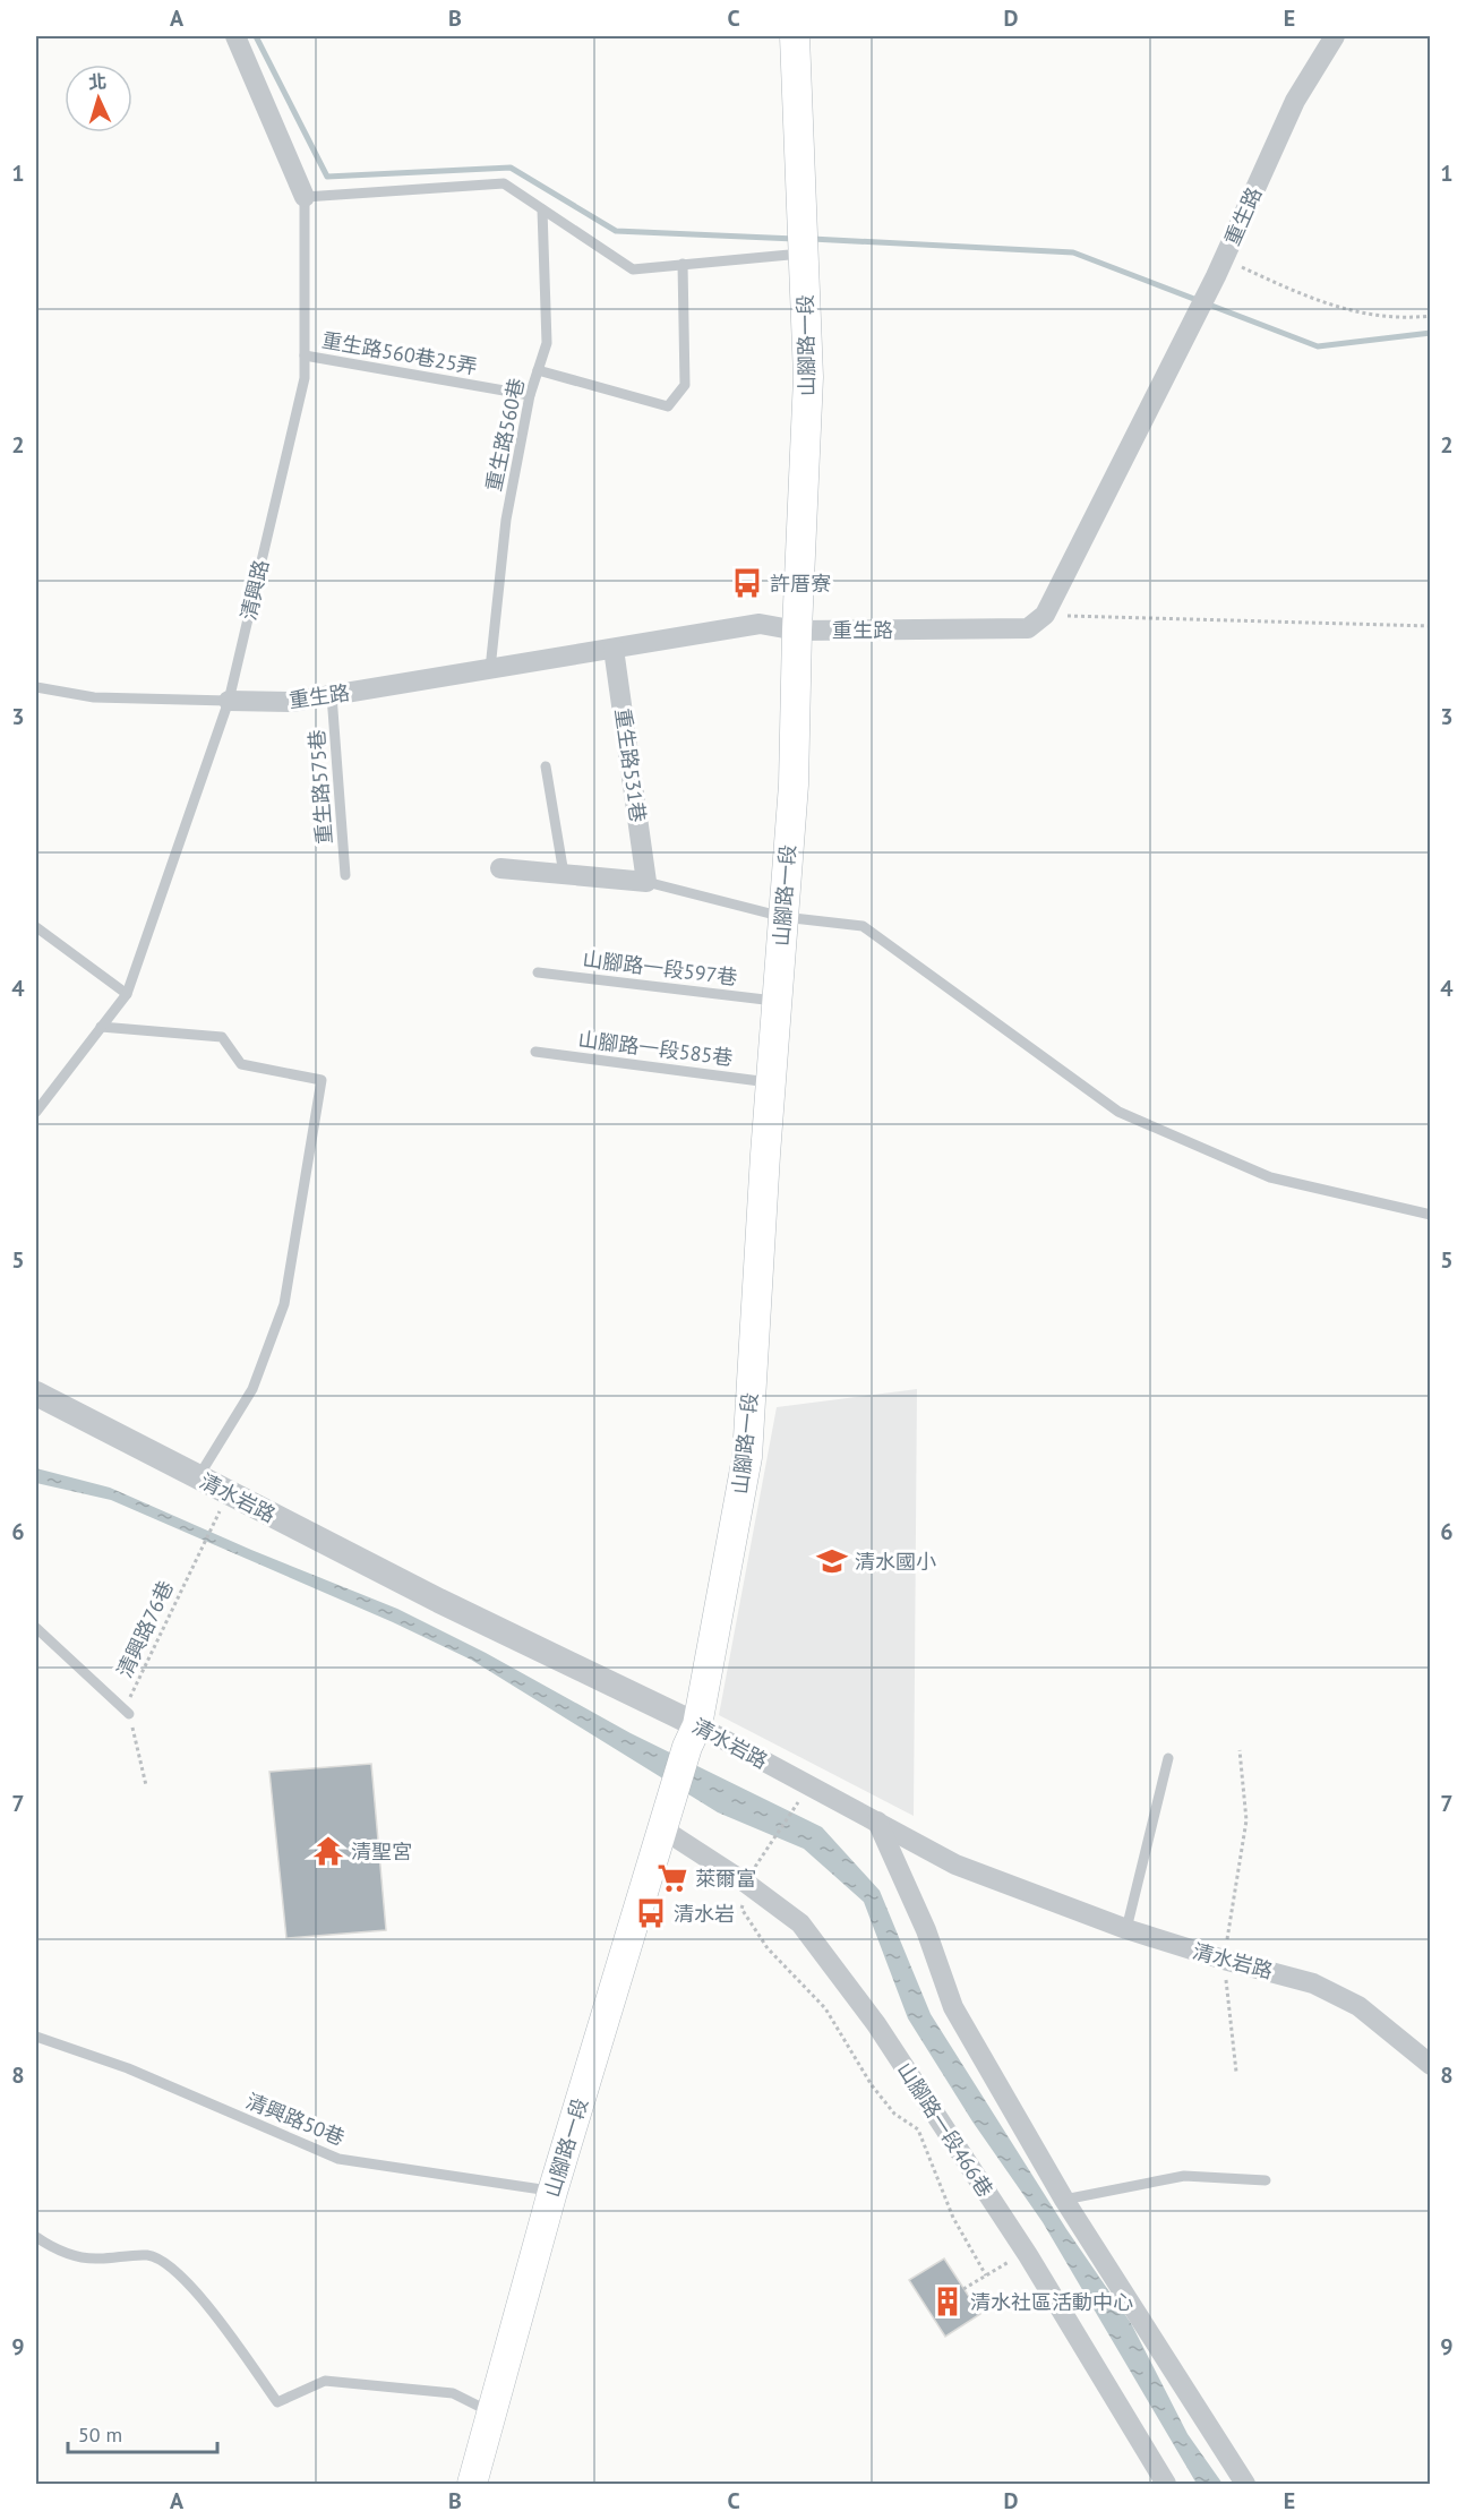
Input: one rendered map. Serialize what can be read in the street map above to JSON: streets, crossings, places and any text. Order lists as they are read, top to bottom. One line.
{"streets":{"main road":["山腳路一段"],"street":["重生路","清興路","重生路531巷","清水岩路","山腳路一段466巷"],"lane":["重生路560巷25弄","重生路560巷","重生路575巷","山腳路一段597巷","山腳路一段585巷","清興路50巷"],"path":["清興路76巷"]},"crossings":[["重生路","山腳路一段"],["重生路","重生路560巷"],["重生路","清興路"],["重生路","重生路531巷"],["重生路","重生路575巷"],["山腳路一段","山腳路一段597巷"],["山腳路一段","山腳路一段585巷"],["山腳路一段","清水岩路"],["山腳路一段","清興路50巷"],["山腳路一段","山腳路一段466巷"],["重生路560巷25弄","重生路560巷"],["重生路560巷25弄","清興路"],["清水岩路","清興路76巷"]],"places":{"bus stop":["許厝寮","清水岩"],"school or university":["清水國小"],"temple":["清聖宮"],"supermarket":["萊爾富"],"building":["清水社區活動中心"]},"scale_bar":"50 m","north":"top","grid":{"columns":["A","B","C","D","E"],"rows":["1","2","3","4","5","6","7","8","9"]}}
